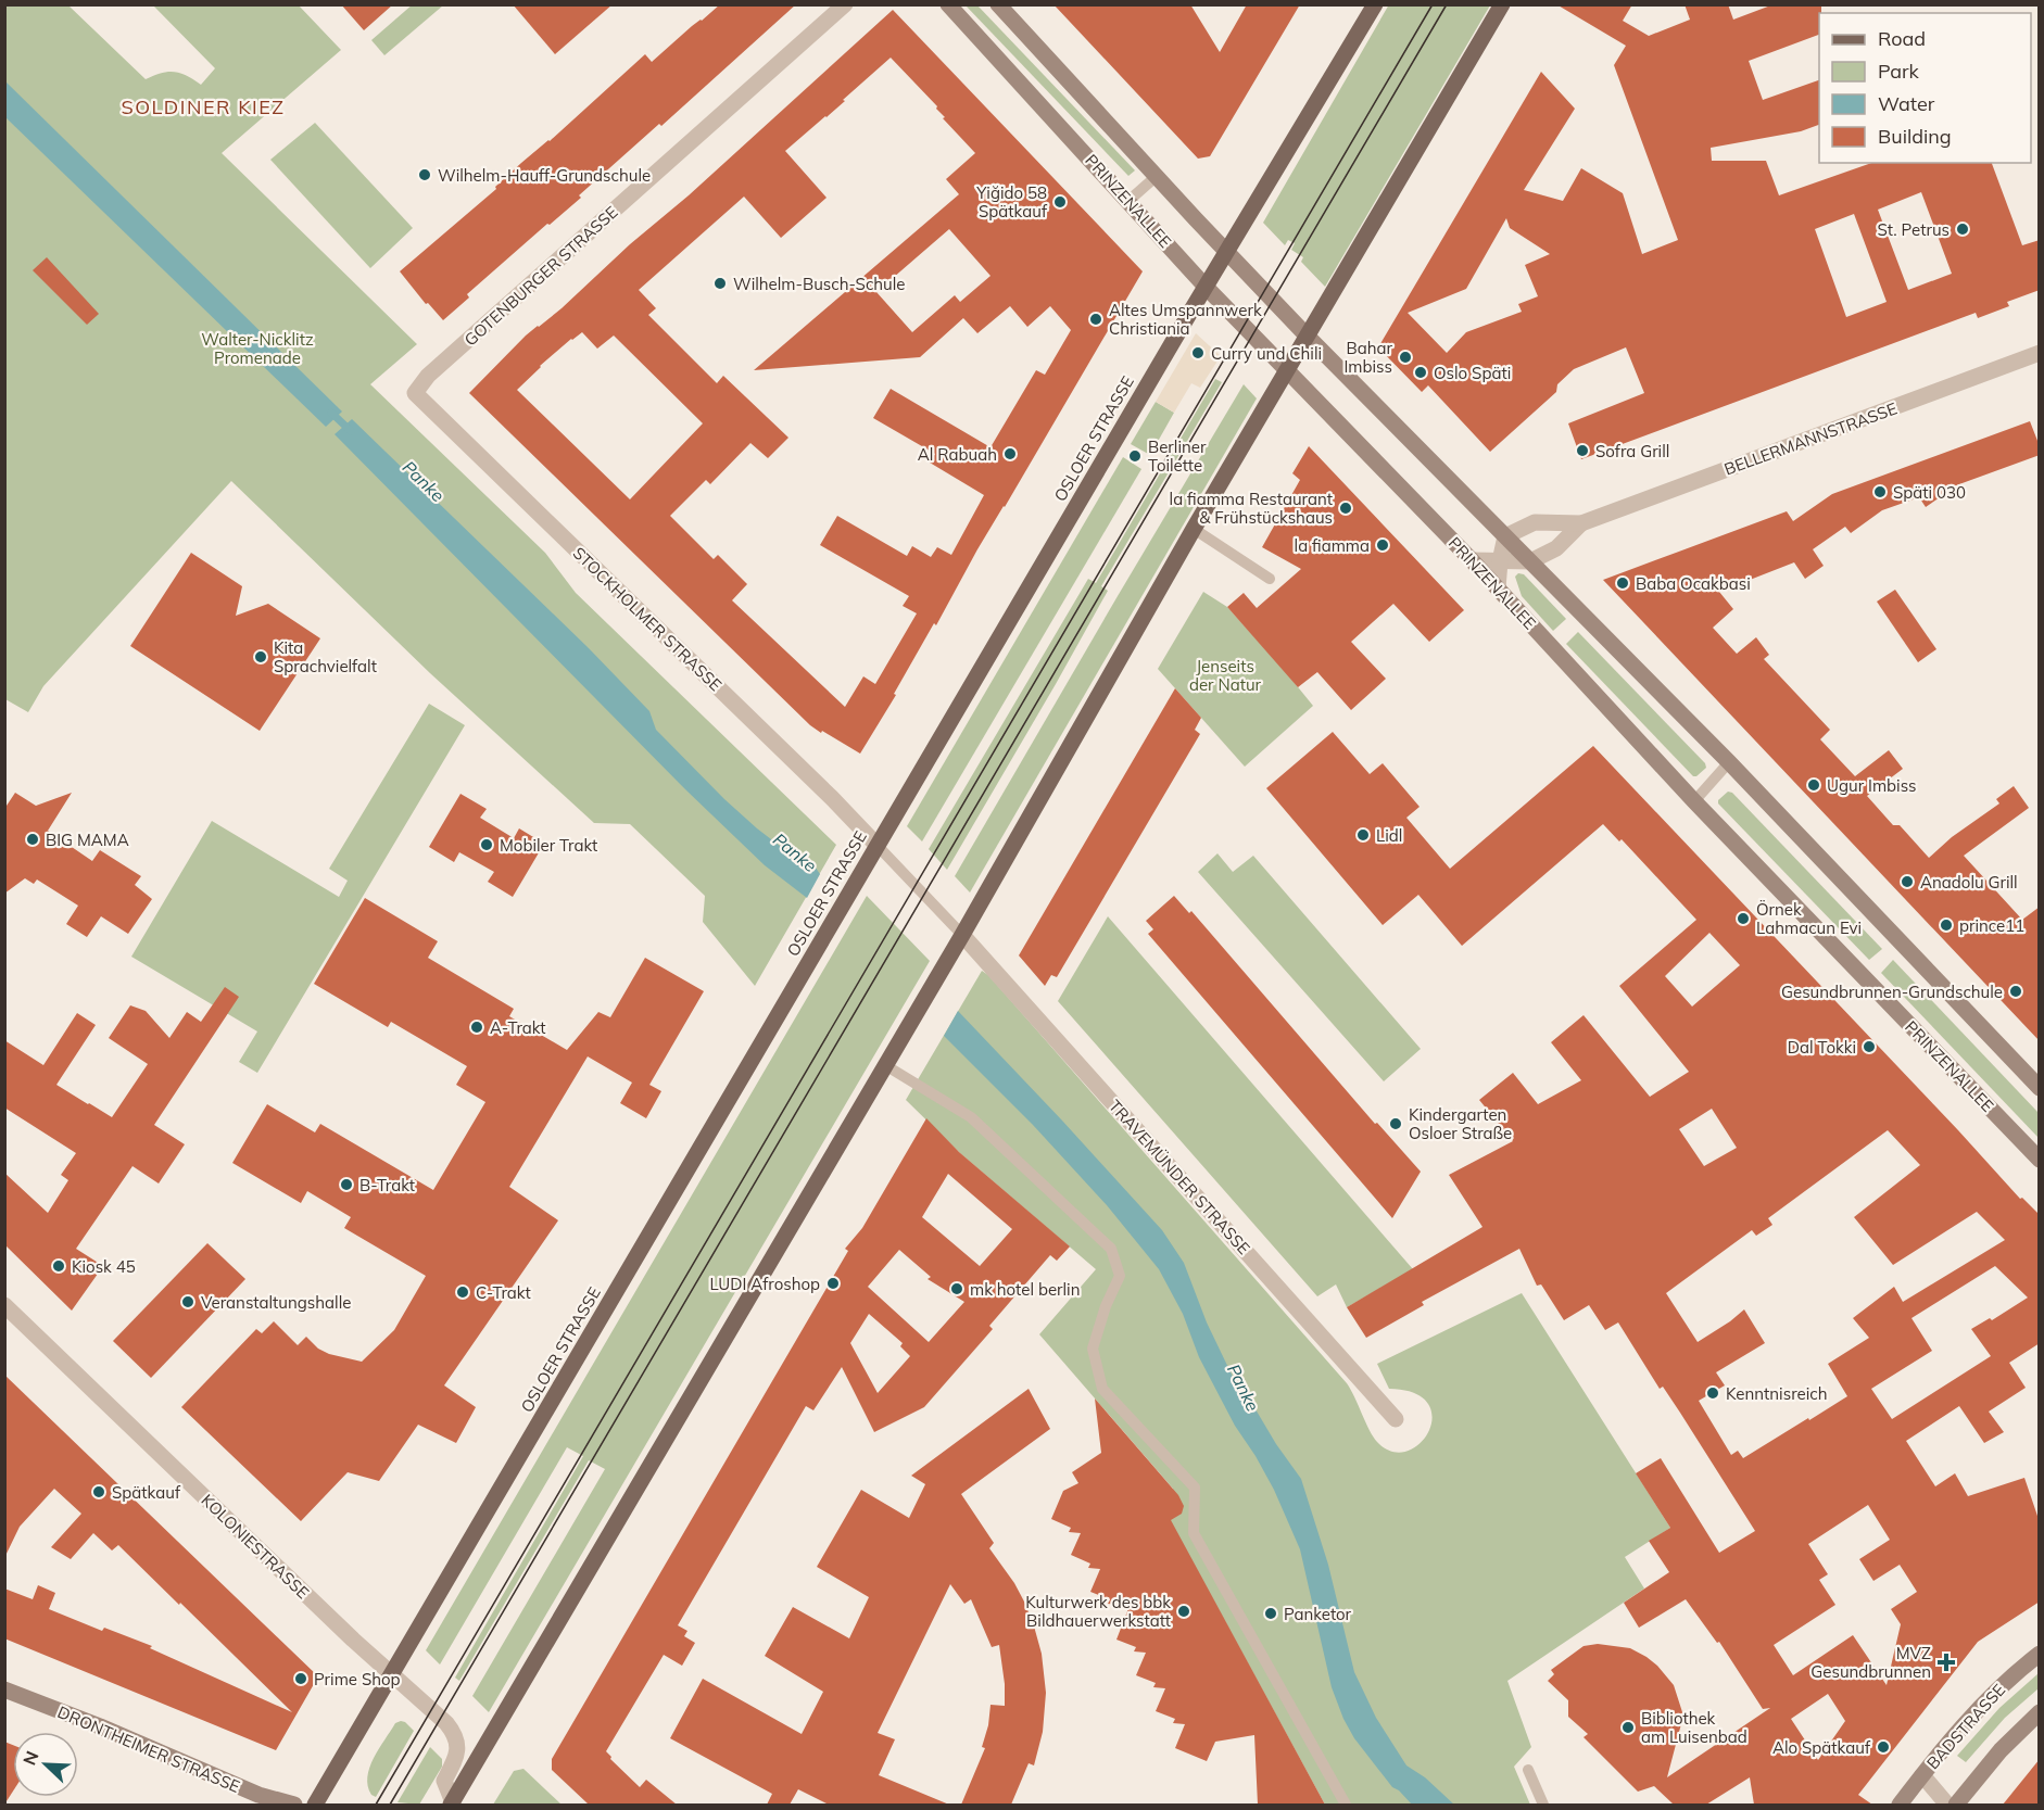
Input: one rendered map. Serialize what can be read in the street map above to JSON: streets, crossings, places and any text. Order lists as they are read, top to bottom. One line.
{"streets":{"main road":["PRINZENALLEE","OSLOER STRASSE","BADSTRASSE","DRONTHEIMER STRASSE"],"street":["GOTENBURGER STRASSE","BELLERMANNSTRASSE","STOCKHOLMER STRASSE","TRAVEMÜNDER STRASSE","KOLONIESTRASSE"]},"crossings":[["PRINZENALLEE","OSLOER STRASSE"],["PRINZENALLEE","BELLERMANNSTRASSE"],["GOTENBURGER STRASSE","STOCKHOLMER STRASSE"],["OSLOER STRASSE","STOCKHOLMER STRASSE"],["OSLOER STRASSE","KOLONIESTRASSE"]],"districts":["SOLDINER KIEZ"],"water":["Panke"],"parks":["Walter-Nicklitz Promenade","Jenseits der Natur"],"places":{"other":["Wilhelm-Hauff-Grundschule","Yiğido 58 Spätkauf","St. Petrus","Wilhelm-Busch-Schule","Altes Umspannwerk Christiania","Curry und Chili","Bahar Imbiss","Oslo Späti","Sofra Grill","Al Rabuah","Berliner Toilette","Späti 030","la fiamma Restaurant & Frühstückshaus","la fiamma","Baba Ocakbasi","Kita Sprachvielfalt","Ugur Imbiss","Lidl","BIG MAMA","Mobiler Trakt","Anadolu Grill","Örnek Lahmacun Evi","prince11","Gesundbrunnen-Grundschule","A-Trakt","Dal Tokki","Kindergarten Osloer Straße","B-Trakt","Kiosk 45","LUDI Afroshop","mk hotel berlin","C-Trakt","Veranstaltungshalle","Kenntnisreich","Spätkauf","Kulturwerk des bbk Bildhauerwerkstatt","Panketor","Prime Shop","Bibliothek am Luisenbad","Alo Spätkauf"],"health":["MVZ Gesundbrunnen"]},"legend":["Road","Park","Water","Building"],"north":"top left"}
